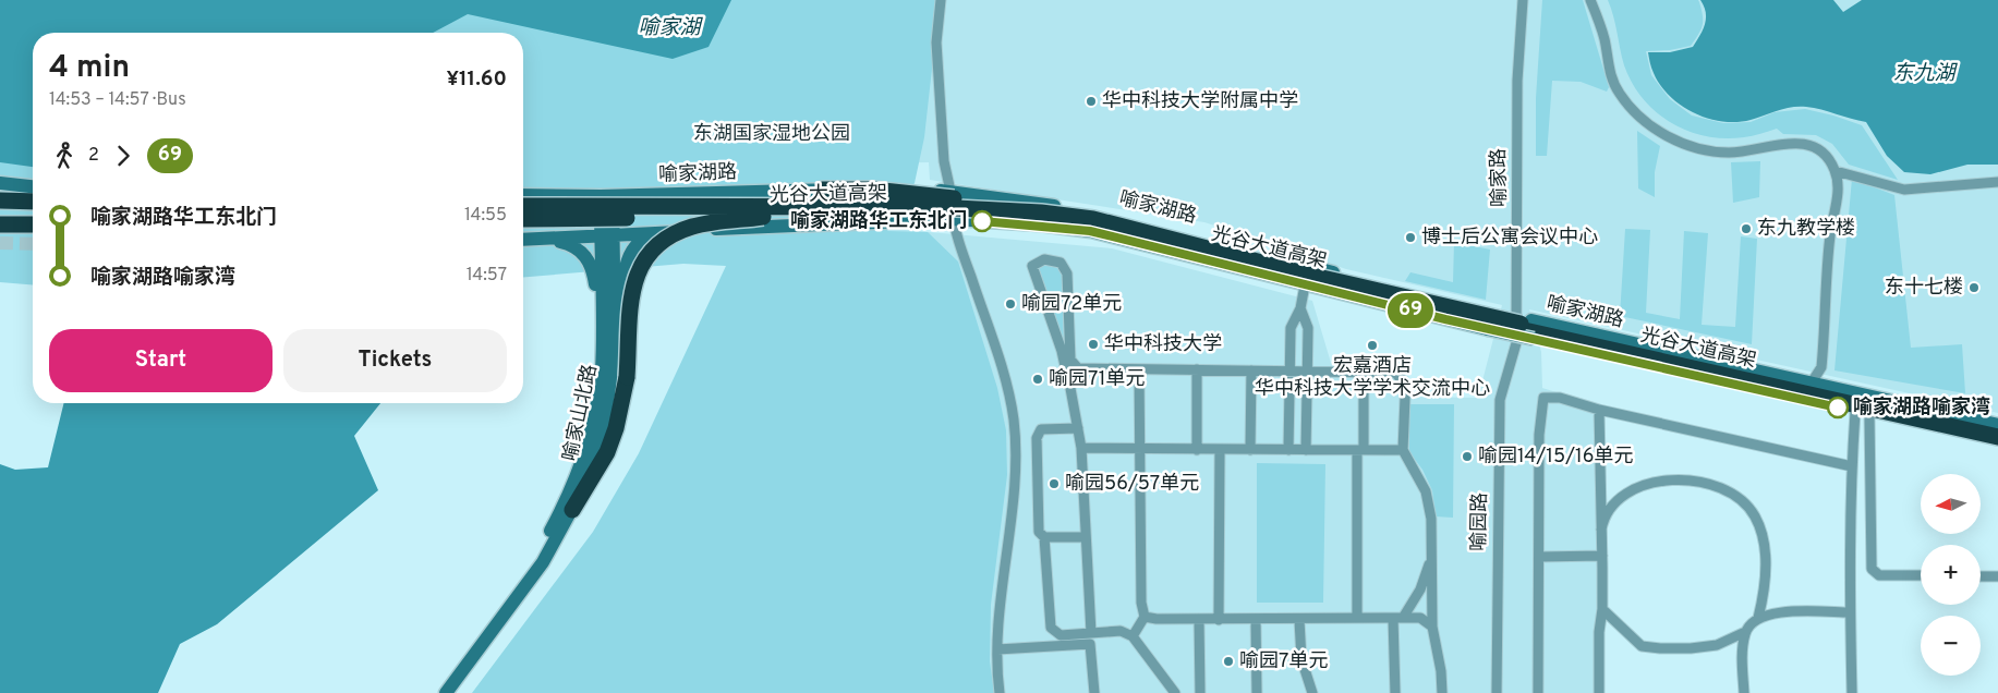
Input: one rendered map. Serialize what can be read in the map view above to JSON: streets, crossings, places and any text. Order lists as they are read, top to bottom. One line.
{"streets":{"highway":["光谷大道高架"],"main road":["喻家湖路","喻家山北路"],"street":["喻家路","喻园路"]},"crossings":[["喻家湖路","喻家路"],["喻家湖路","喻家山北路"],["喻家路","喻园路"]],"water":["喻家湖","东九湖"],"parks":["东湖国家湿地公园"],"places":["华中科技大学附属中学","喻家湖路华工东北门","东九教学楼","博士后公寓会议中心","东十七楼","喻园72单元","华中科技大学","宏嘉酒店 华中科技大学学术交流中心","喻园71单元","喻家湖路喻家湾","喻园14/15/16单元","喻园56/57单元","喻园7单元"],"lines":["bus line 69"],"north":"left","page":{"on_map":"69","heading":["4 min","14:53 – 14:57 · Bus","¥11.60"],"legs":["2","69"],"list":[{"name":"喻家湖路华工东北门","value":"14:55"},{"name":"喻家湖路喻家湾","value":"14:57"}],"buttons":["Start","Tickets"],"map_buttons":["+","−"]}}
